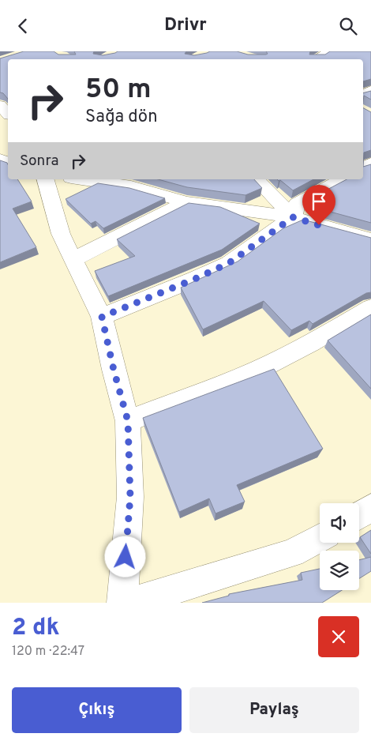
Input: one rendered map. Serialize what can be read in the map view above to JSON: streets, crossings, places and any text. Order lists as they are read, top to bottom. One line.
{"page":{"header":"Drivr","turn":["50 m","Sağa dön"],"then":"Sonra","heading":["2 dk","120 m · 22:47"],"buttons":["Çıkış","Paylaş"]}}
